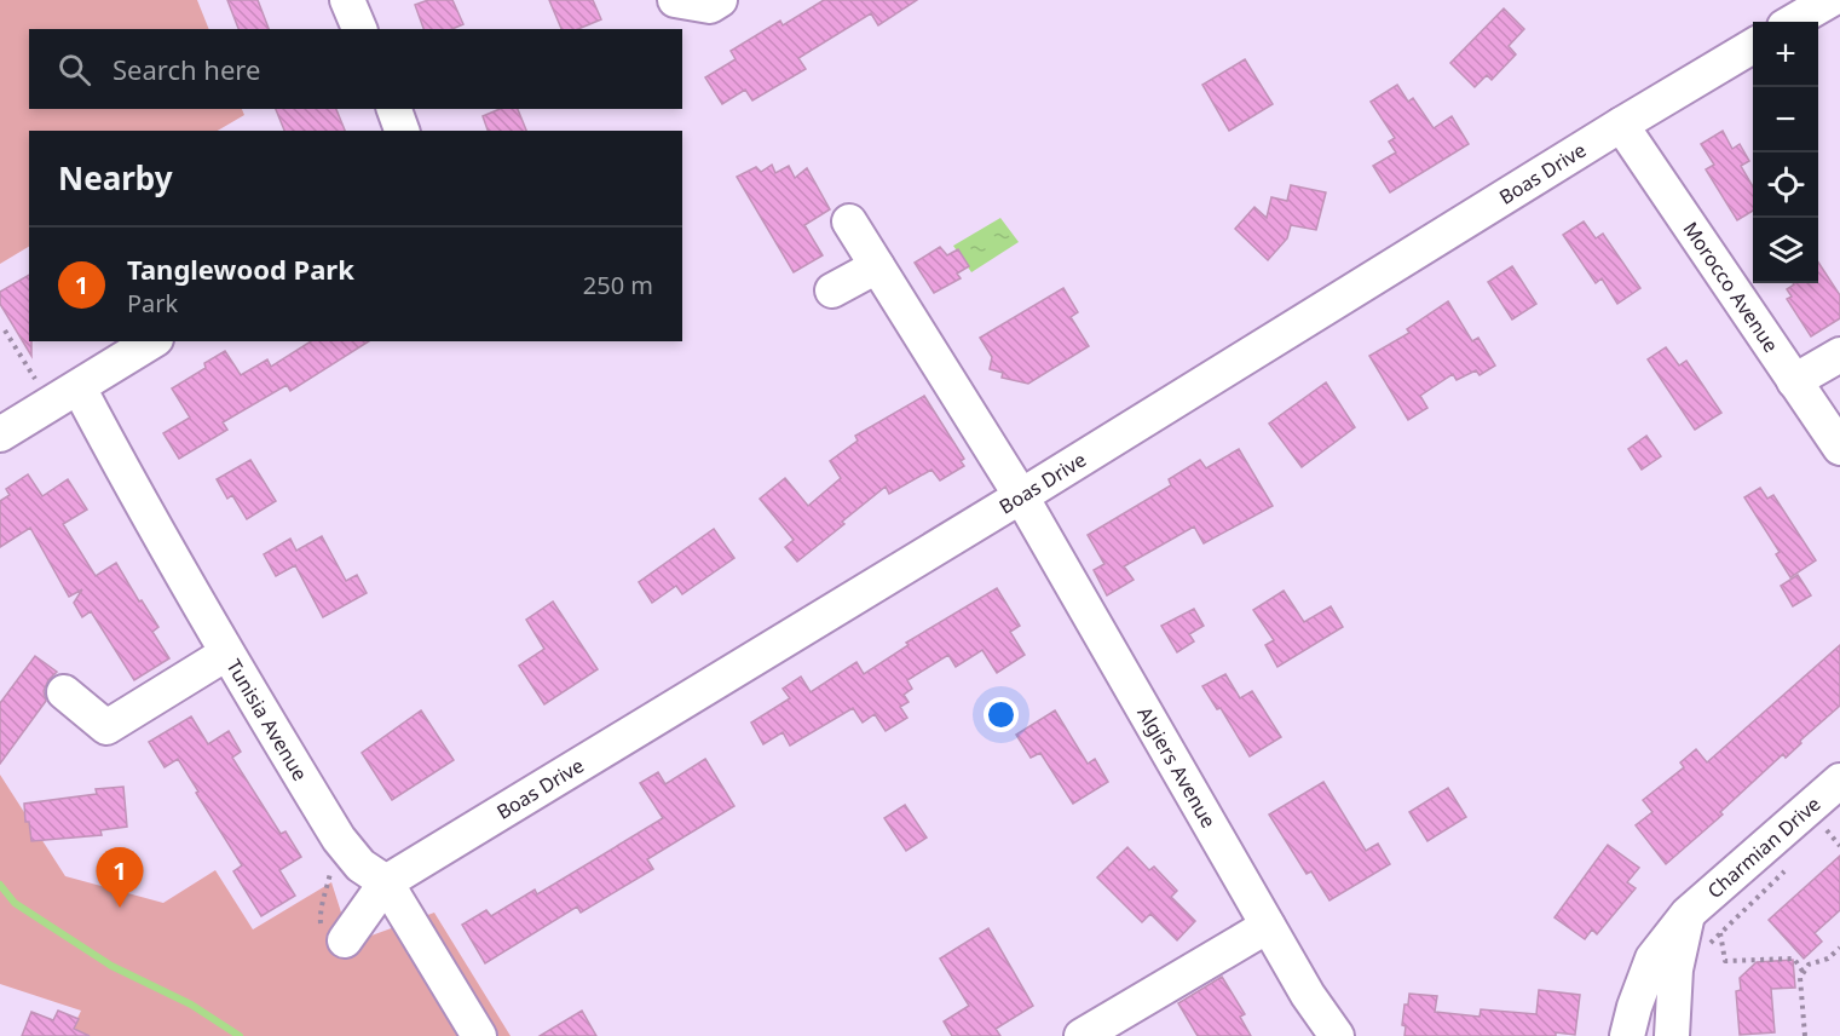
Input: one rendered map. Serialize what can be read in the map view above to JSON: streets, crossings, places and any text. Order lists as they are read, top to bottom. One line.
{"streets":{"street":["Boas Drive","Morocco Avenue","Tunisia Avenue","Algiers Avenue","Charmian Drive"]},"crossings":[["Boas Drive","Morocco Avenue"],["Boas Drive","Tunisia Avenue"],["Boas Drive","Algiers Avenue"]],"page":{"map_buttons":["+","−"],"search":"Search here","heading":"Nearby","list":[{"mark":"1","name":"Tanglewood Park","note":"Park","value":"250 m"}],"pins":"1"}}
